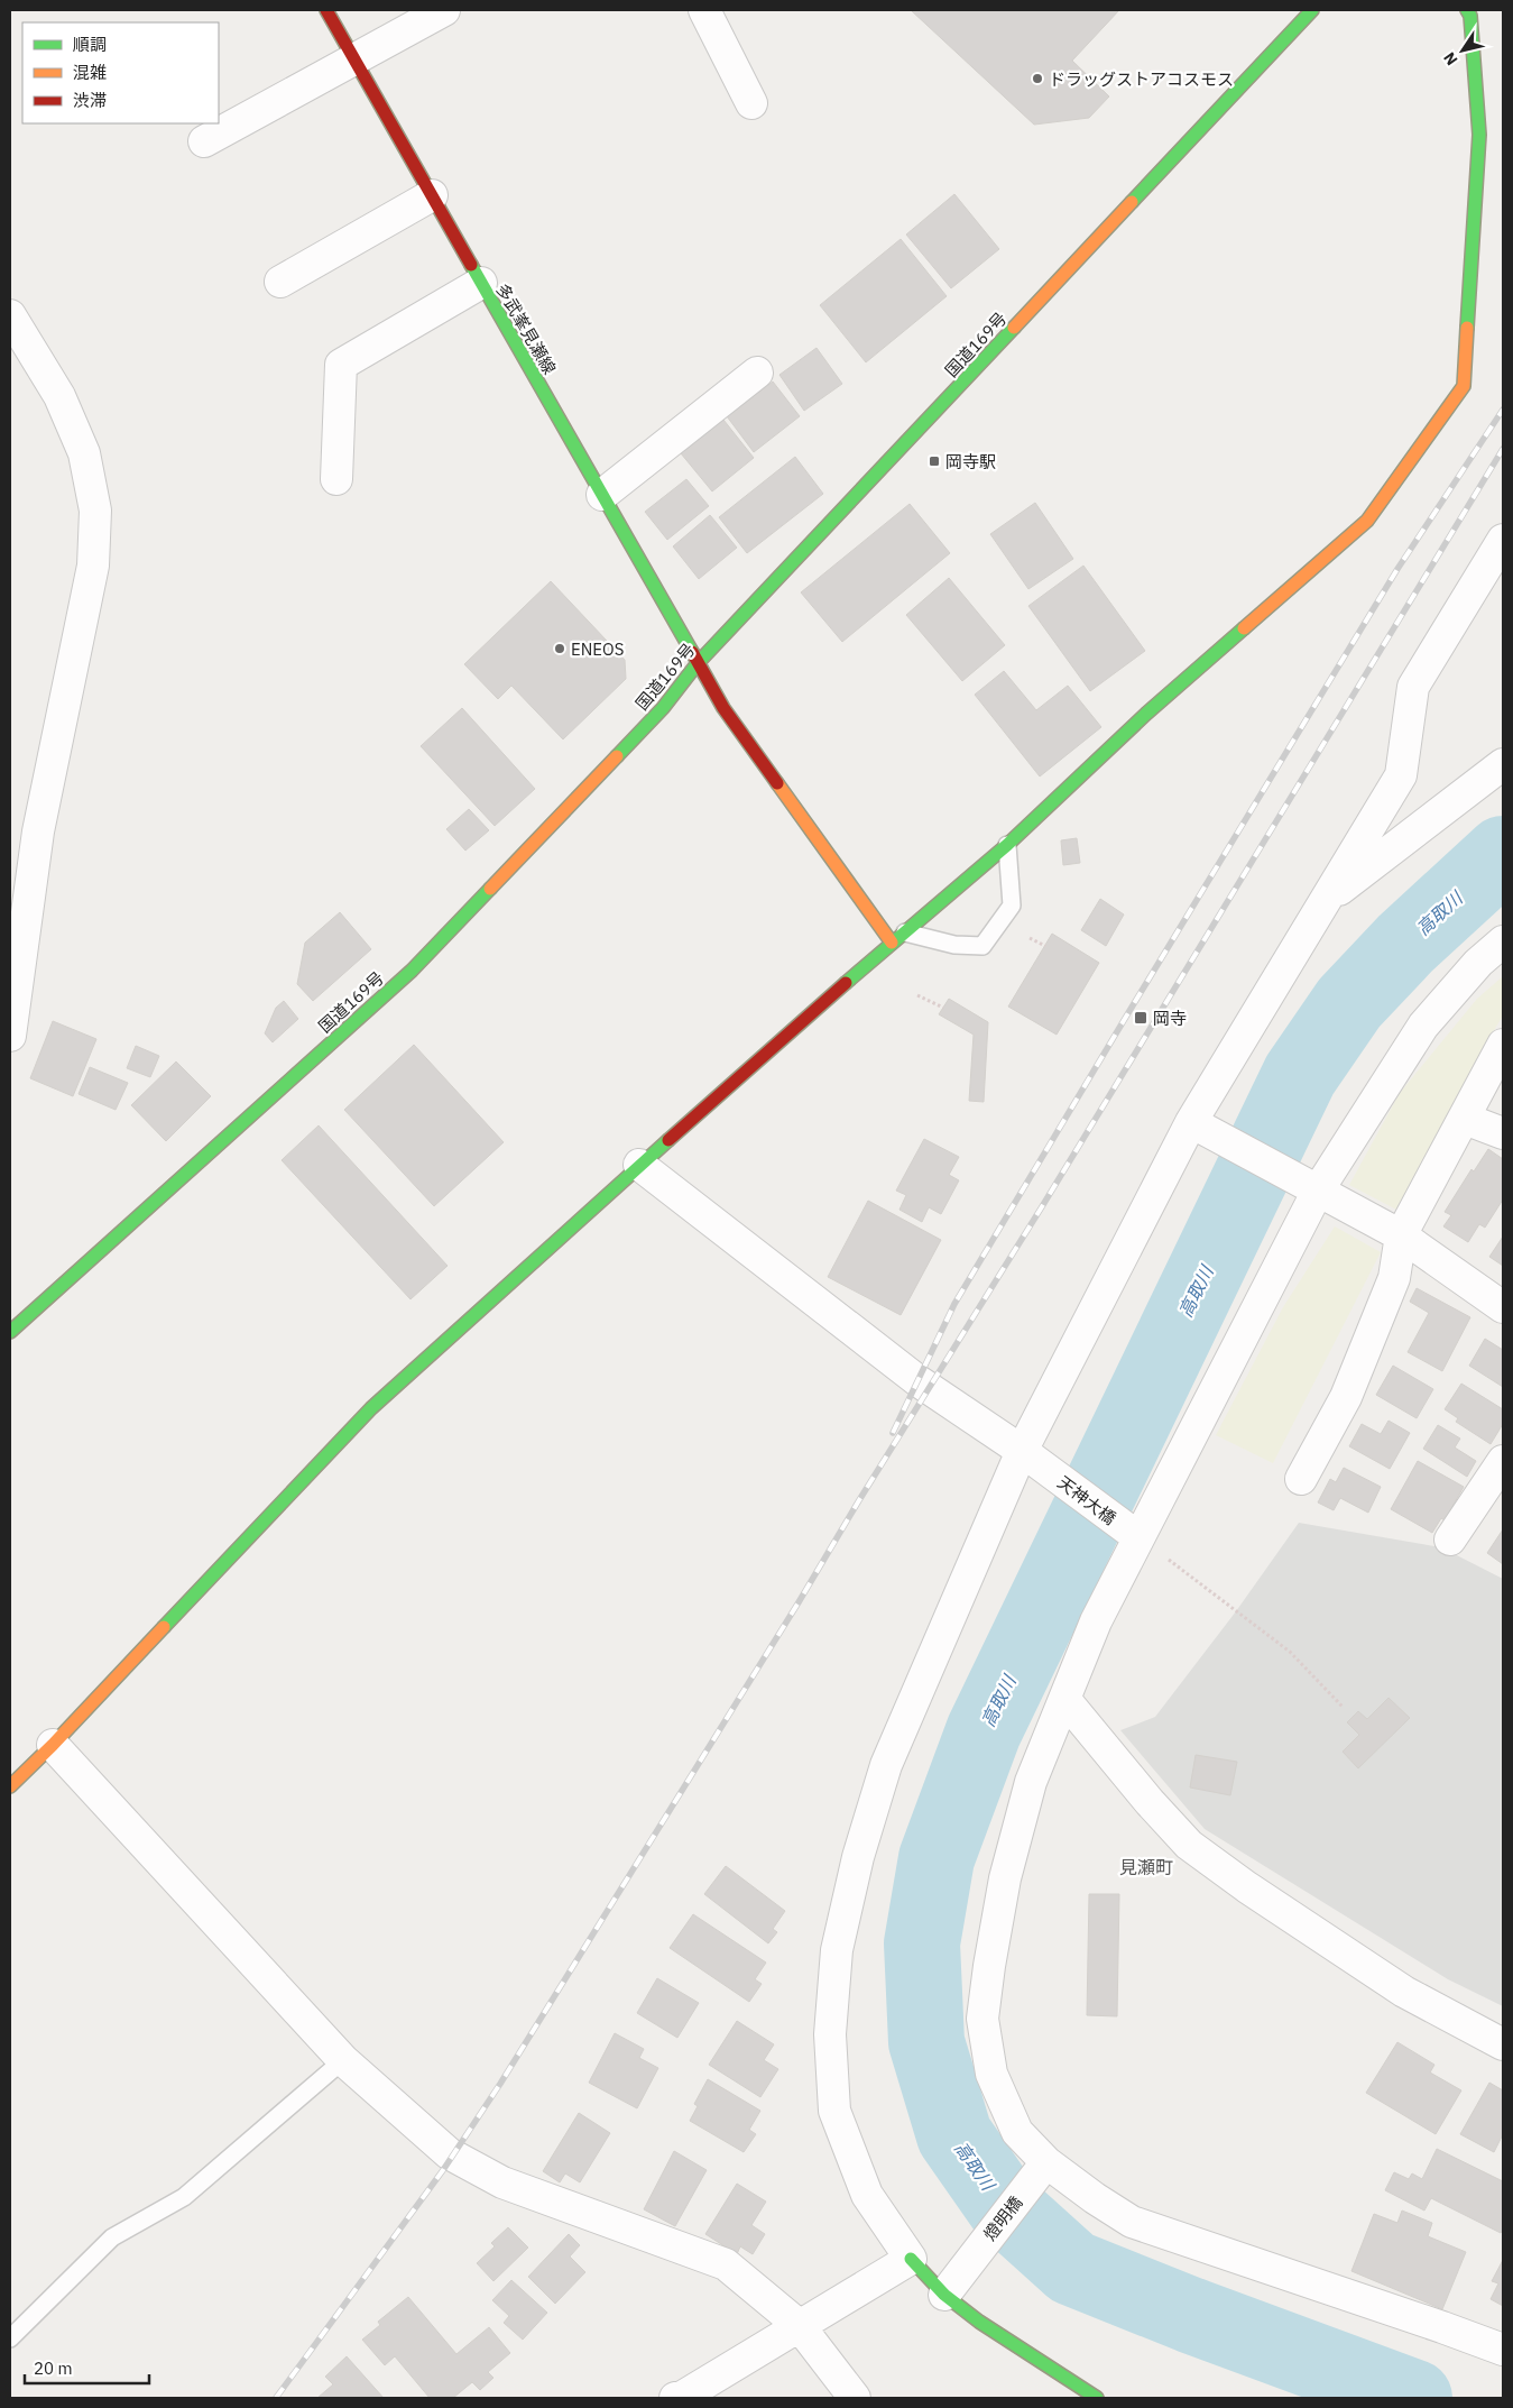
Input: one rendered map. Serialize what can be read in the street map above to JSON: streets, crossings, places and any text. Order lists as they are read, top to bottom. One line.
{"streets":{"main road":["多武峯見瀬線","国道169号"],"street":["天神大橋","燈明橋"]},"crossings":[["多武峯見瀬線","国道169号"]],"districts":["見瀬町"],"water":["高取川"],"places":{"other":["ドラッグストアコスモス","ENEOS"],"transit":["岡寺駅","岡寺"]},"legend":["順調","混雑","渋滞"],"scale_bar":"20 m","north":"bottom left"}
